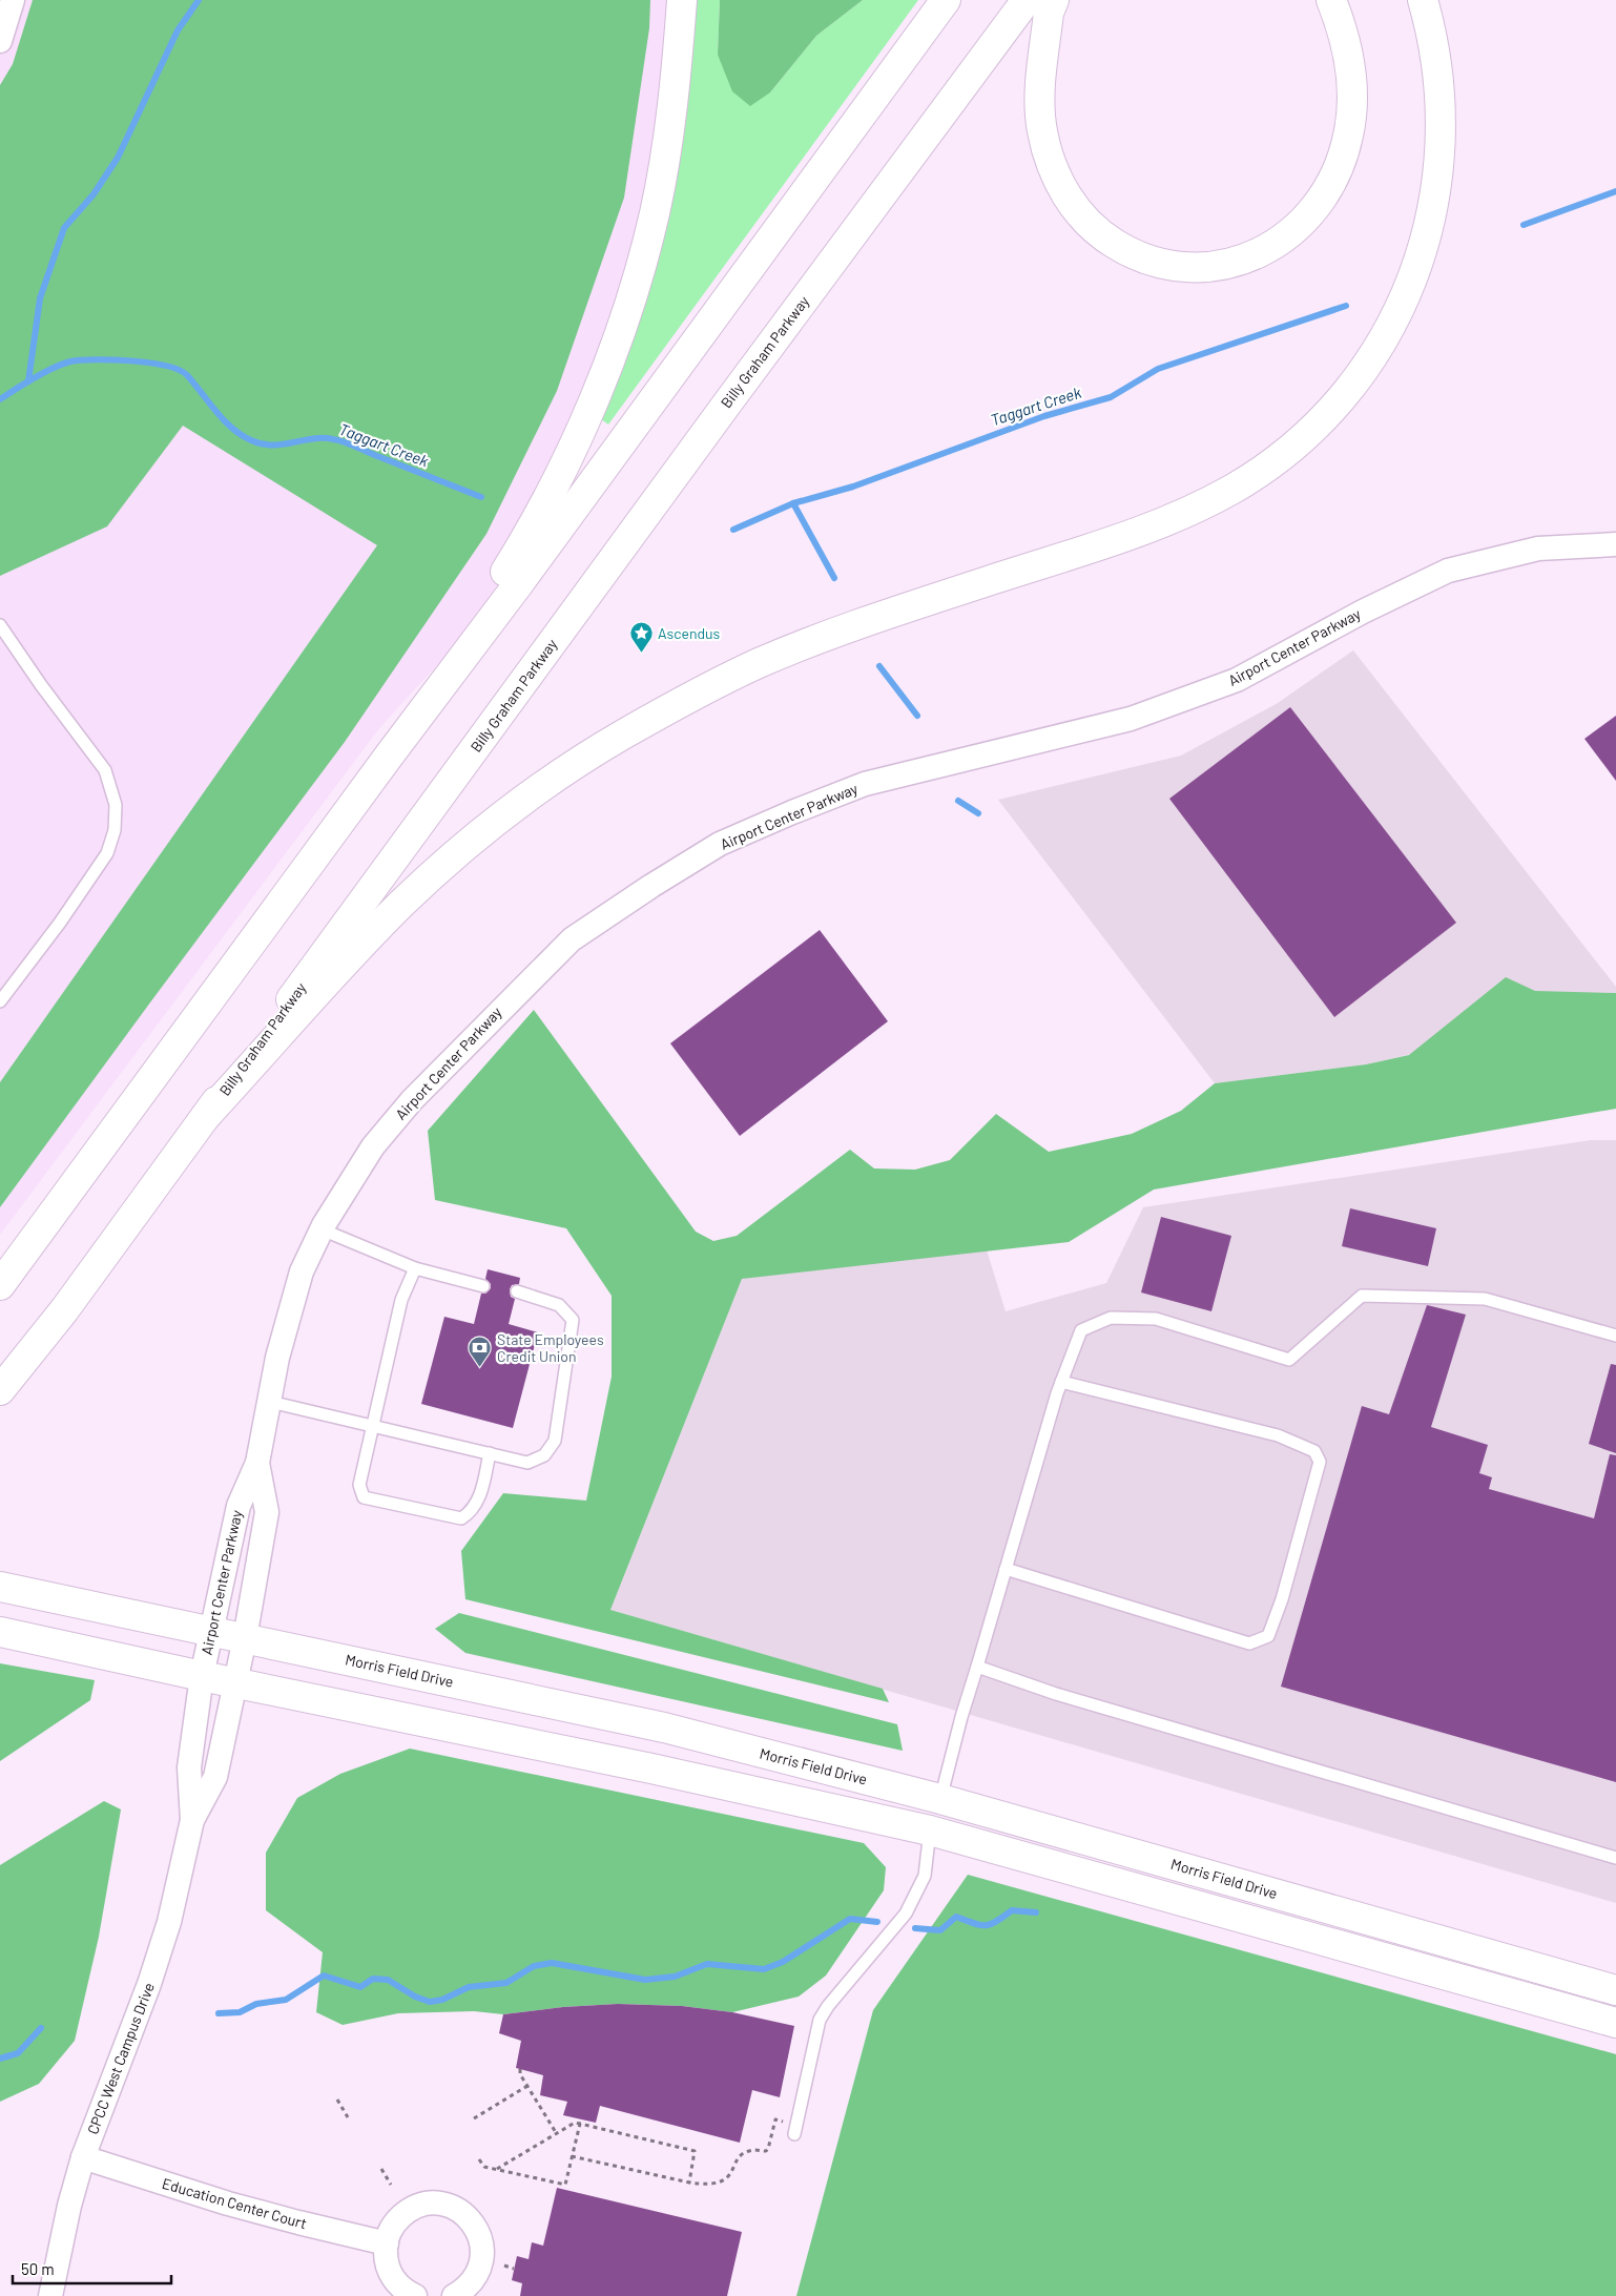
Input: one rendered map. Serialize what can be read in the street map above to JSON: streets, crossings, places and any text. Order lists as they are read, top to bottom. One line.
{"streets":{"main road":["Billy Graham Parkway","Morris Field Drive"],"street":["Airport Center Parkway","CPCC West Campus Drive","Education Center Court"]},"crossings":[["Airport Center Parkway","Morris Field Drive"],["Airport Center Parkway","CPCC West Campus Drive"],["Morris Field Drive","CPCC West Campus Drive"],["CPCC West Campus Drive","Education Center Court"]],"water":["Taggart Creek"],"places":{"place":["Ascendus"],"bank":["State Employees Credit Union"]},"scale_bar":"50 m"}
